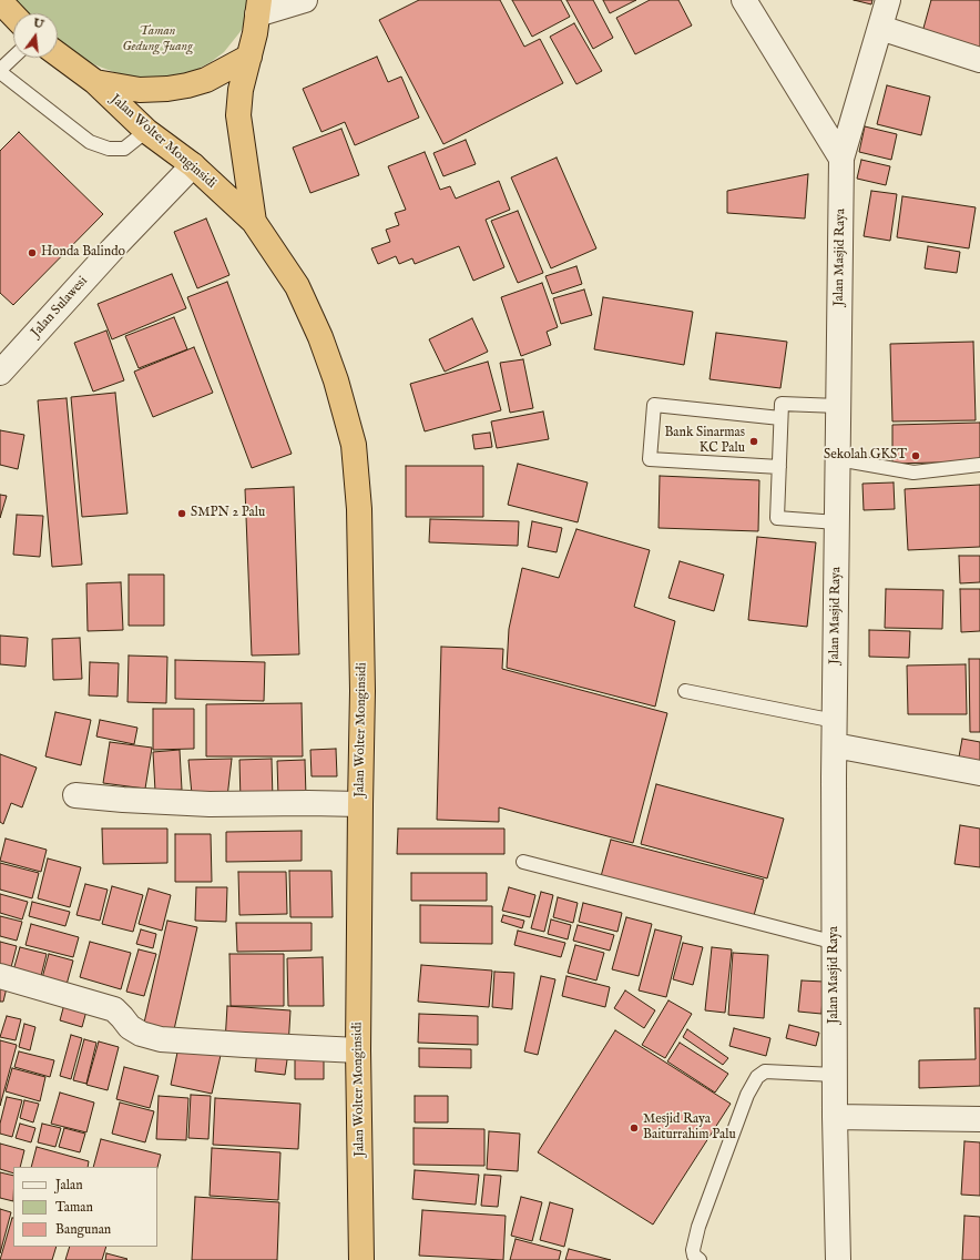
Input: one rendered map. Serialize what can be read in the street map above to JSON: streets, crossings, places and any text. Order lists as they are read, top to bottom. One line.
{"streets":{"highway":["Jalan Wolter Monginsidi"],"street":["Jalan Masjid Raya","Jalan Sulawesi"]},"crossings":[["Jalan Wolter Monginsidi","Jalan Sulawesi"]],"parks":["Taman Gedung Juang"],"places":["Honda Balindo","Bank Sinarmas KC Palu","Sekolah GKST","SMPN 2 Palu","Mesjid Raya Baiturrahim Palu"],"legend":["Jalan","Taman","Bangunan"],"north":"top"}
